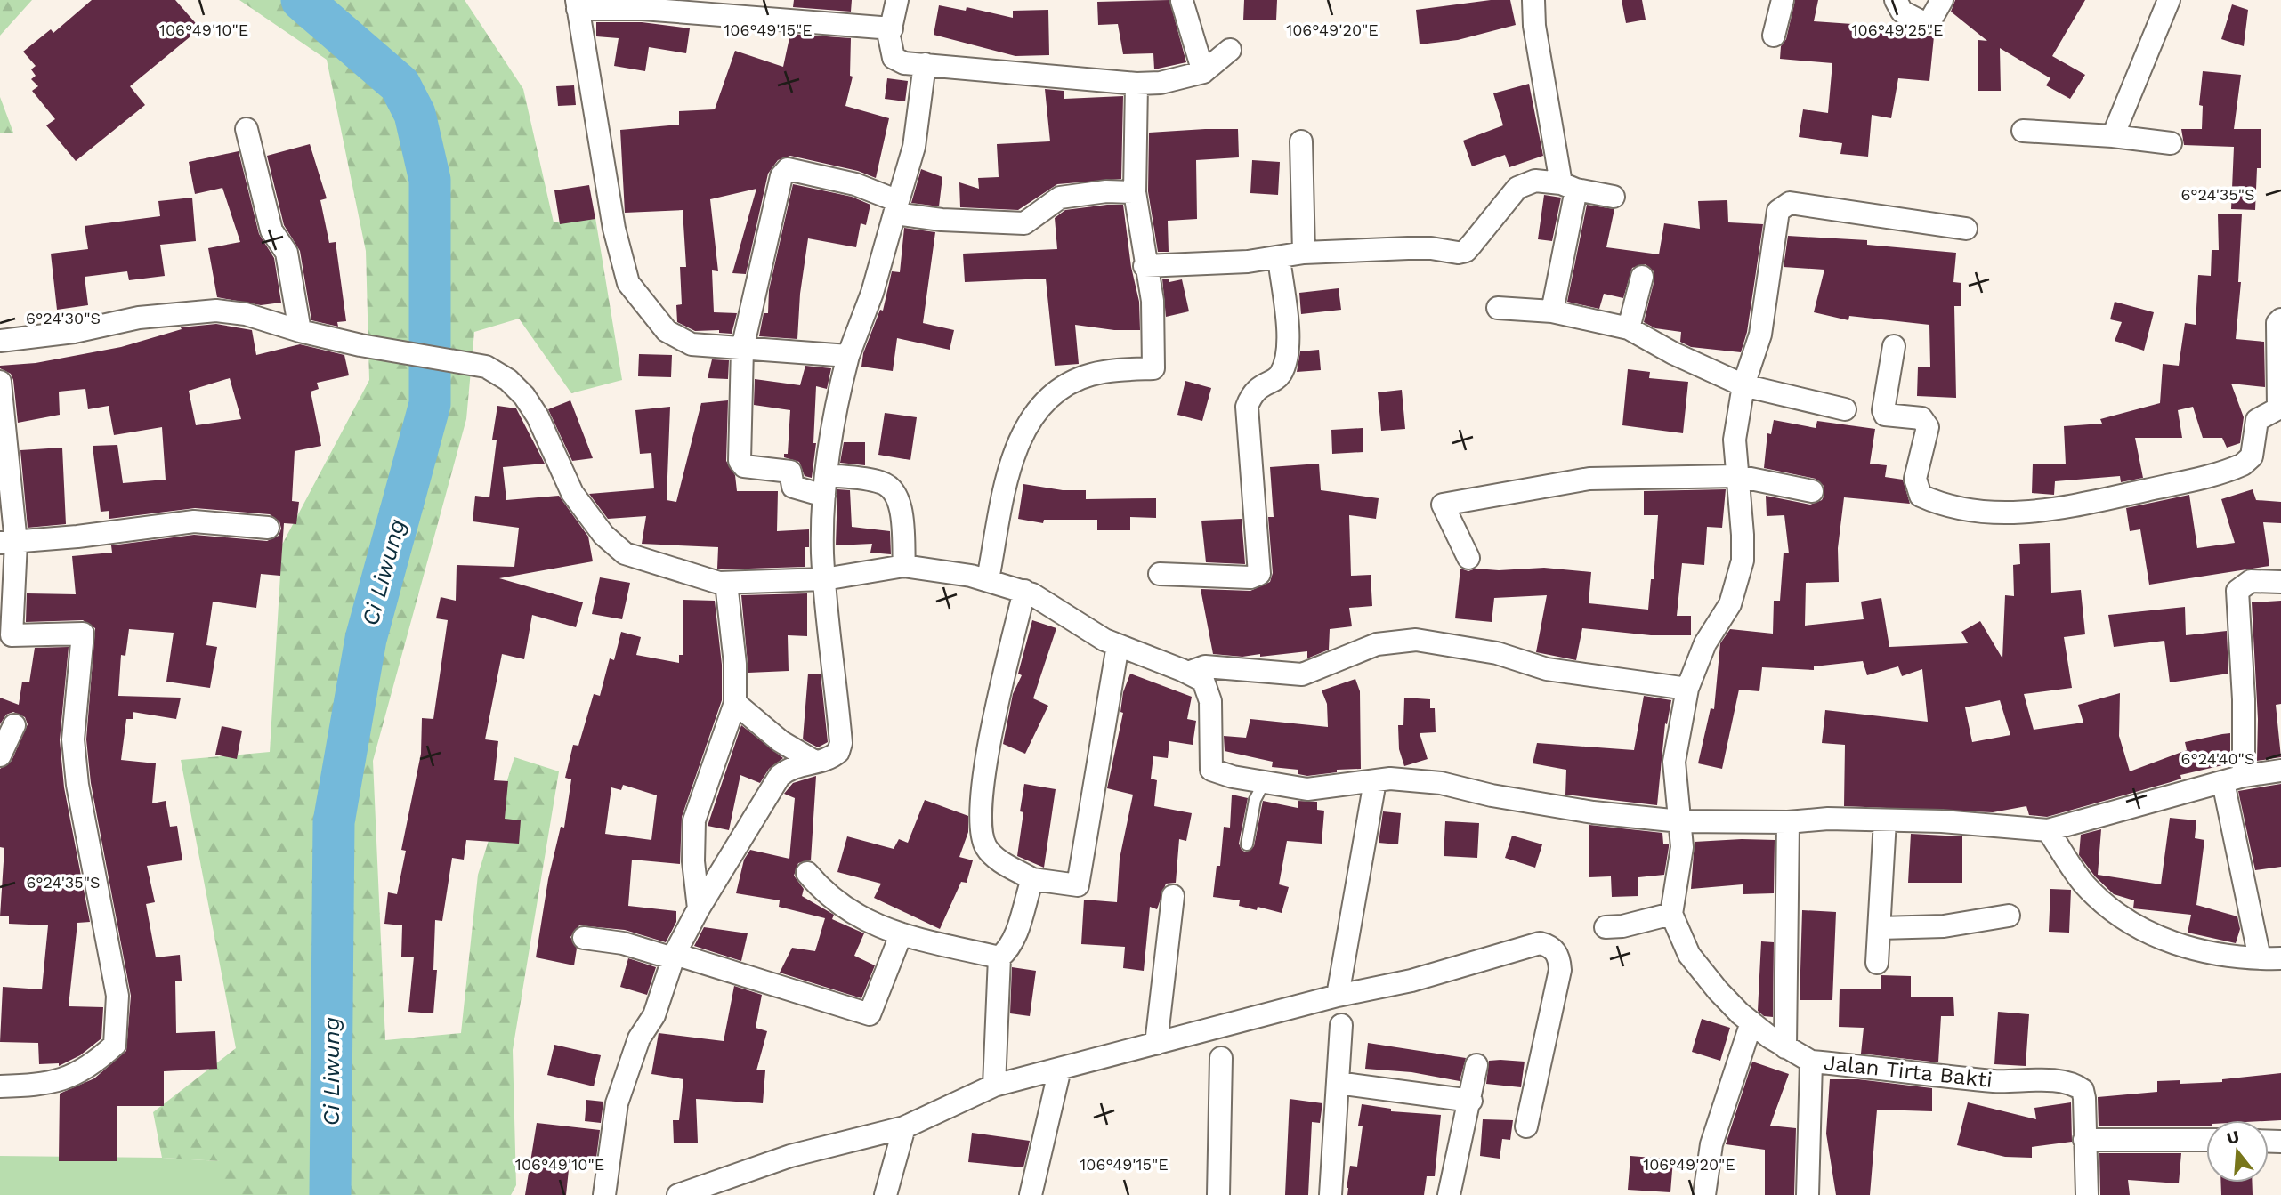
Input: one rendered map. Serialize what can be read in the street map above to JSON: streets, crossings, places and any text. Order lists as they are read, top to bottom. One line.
{"streets":{"street":["Jalan Tirta Bakti"]},"water":["Ci Liwung"],"north":"top","coordinates":["106°49'10\"E","106°49'15\"E","106°49'20\"E","106°49'25\"E","6°24'35\"S","6°24'30\"S","6°24'40\"S"]}
